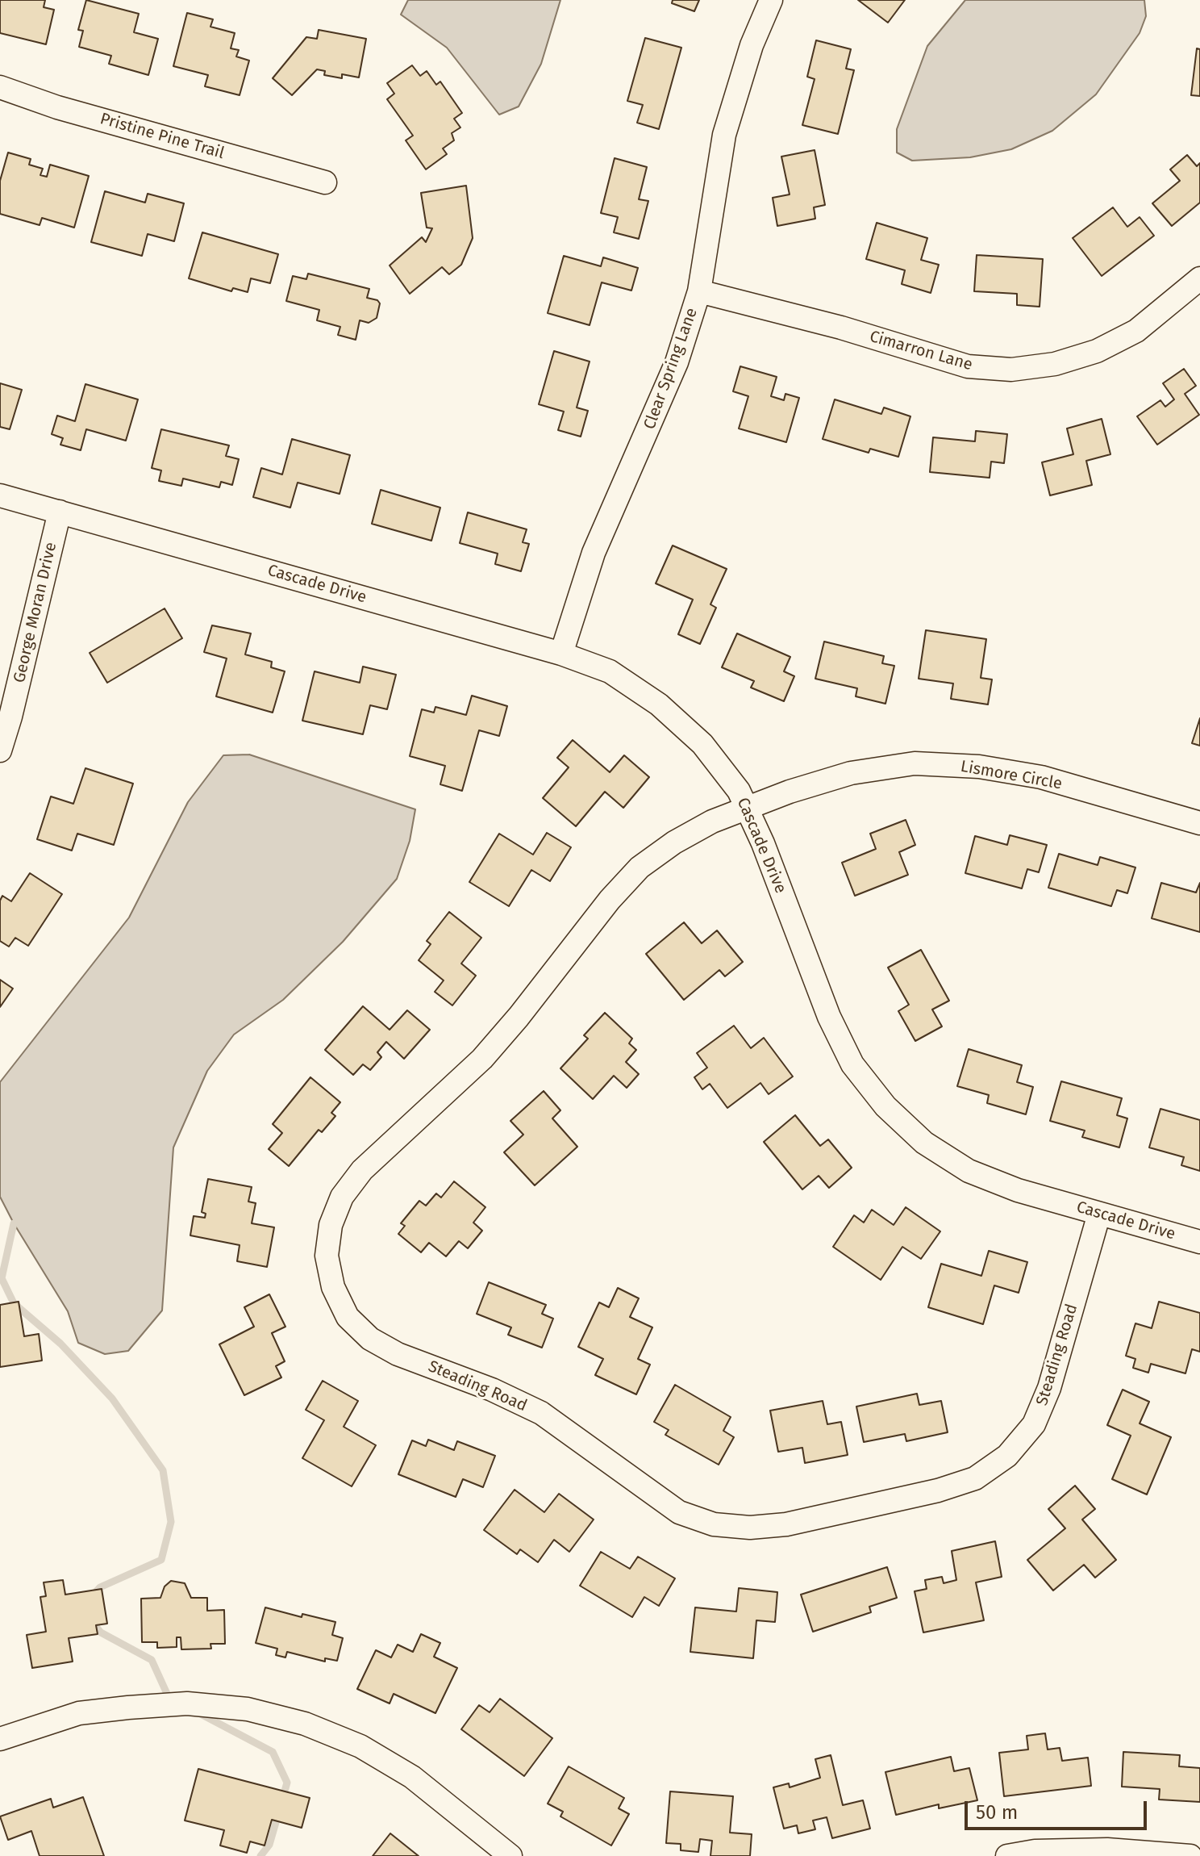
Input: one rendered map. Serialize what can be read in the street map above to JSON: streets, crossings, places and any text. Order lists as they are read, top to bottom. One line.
{"streets":{"street":["Pristine Pine Trail","Cimarron Lane","Clear Spring Lane","Cascade Drive","George Moran Drive","Lismore Circle","Steading Road"]},"crossings":[["Cimarron Lane","Clear Spring Lane"],["Clear Spring Lane","Cascade Drive"],["Cascade Drive","George Moran Drive"],["Cascade Drive","Lismore Circle"],["Cascade Drive","Steading Road"],["Lismore Circle","Steading Road"]],"scale_bar":"50 m"}
